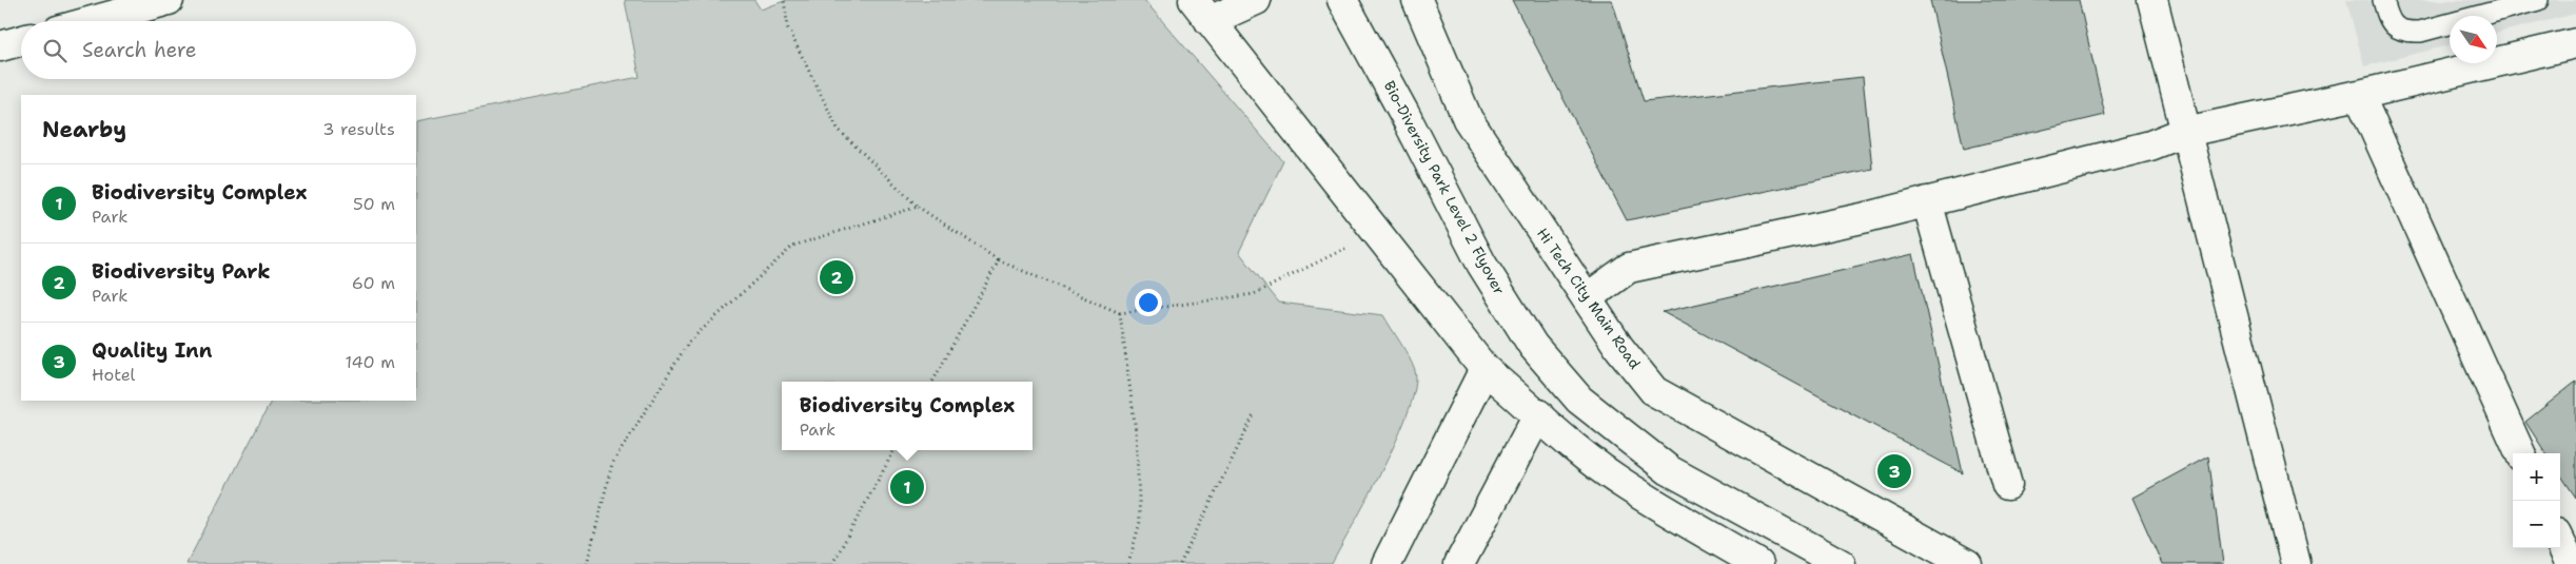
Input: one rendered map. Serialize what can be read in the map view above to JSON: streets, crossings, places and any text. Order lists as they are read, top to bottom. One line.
{"streets":{"street":["Bio-Diversity Park Level 2 Flyover","Hi Tech City Main Road"]},"north":"bottom right","page":{"search":"Search here","heading":["Nearby","3 results"],"list":[{"mark":"1","name":"Biodiversity Complex","note":"Park","value":"50 m"},{"mark":"2","name":"Biodiversity Park","note":"Park","value":"60 m"},{"mark":"3","name":"Quality Inn","note":"Hotel","value":"140 m"}],"pins":["2","3","1"],"popup":["Biodiversity Complex","Park"],"map_buttons":["+","−"]}}
